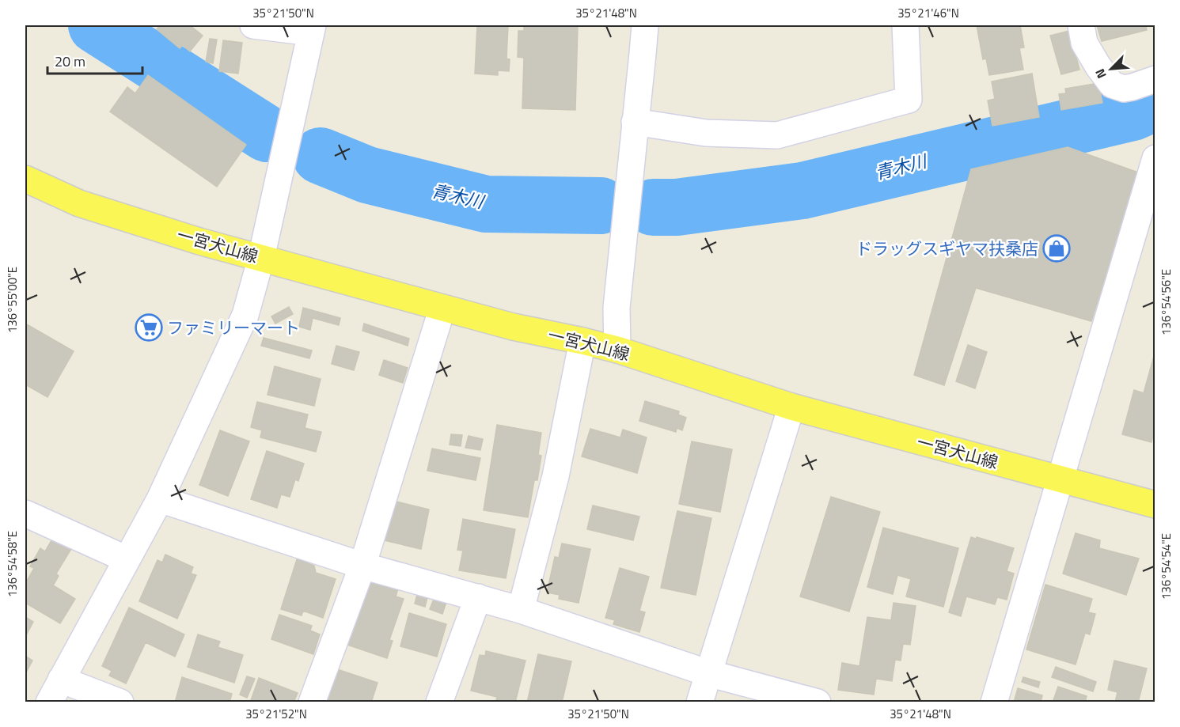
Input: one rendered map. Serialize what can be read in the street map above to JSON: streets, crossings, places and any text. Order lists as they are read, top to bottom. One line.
{"streets":{"main road":["一宮犬山線"]},"water":["青木川"],"places":{"shop":["ドラッグスギヤマ扶桑店"],"supermarket":["ファミリーマート"]},"scale_bar":"20 m","north":"bottom left","coordinates":["35°21'50\"N","35°21'48\"N","35°21'46\"N","136°55'00\"E","136°54'56\"E","136°54'58\"E","136°54'54\"E","35°21'52\"N"]}
